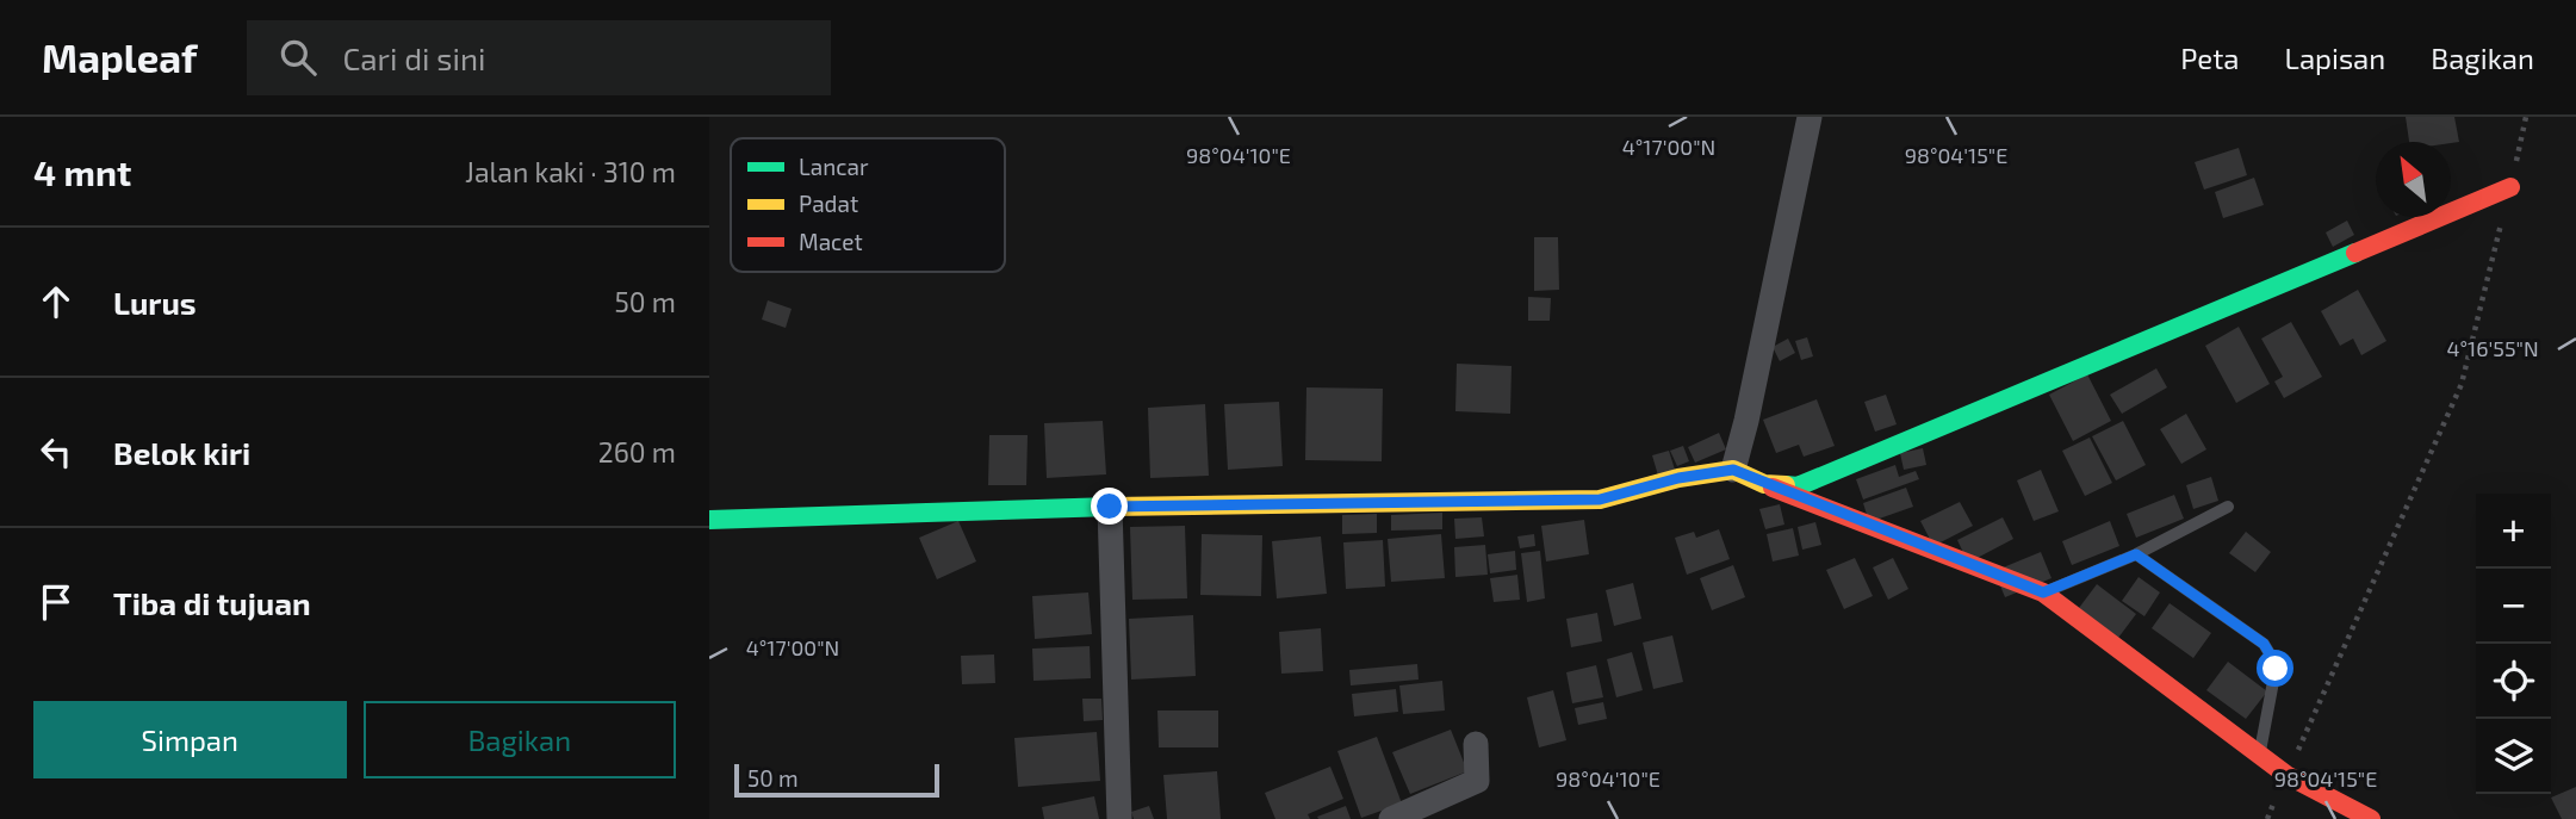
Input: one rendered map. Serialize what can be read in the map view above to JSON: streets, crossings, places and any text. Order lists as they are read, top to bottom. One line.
{"legend":["Lancar","Padat","Macet"],"scale_bar":"50 m","north":"top left","page":{"header":"Mapleaf","search":"Cari di sini","nav":["Peta","Lapisan","Bagikan"],"heading":["4 mnt","Jalan kaki · 310 m"],"list":[["Lurus","50 m"],["Belok kiri","260 m"],"Tiba di tujuan"],"map_buttons":["+","−"],"buttons":["Simpan","Bagikan"],"scale":"50 m"},"coordinates":["4°17'00\"N","98°04'10\"E","98°04'15\"E","4°16'55\"N"]}
